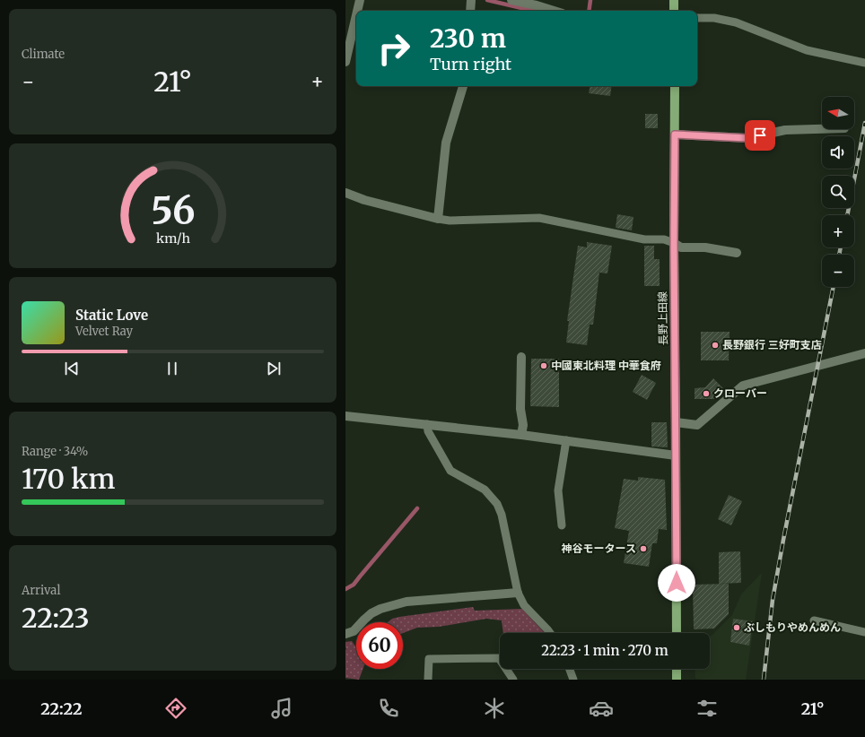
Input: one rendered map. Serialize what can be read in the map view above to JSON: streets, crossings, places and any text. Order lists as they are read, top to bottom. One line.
{"streets":{"main road":["長野上田線"]},"places":["長野銀行 三好町支店","中國東北料理 中華食府","クローバー","神谷モータース","ぶしもりやめんめん"],"north":"left","page":{"tile":["Climate",["Range · 34%","170 km"],["Arrival","22:23"]],"turn":["230 m","Turn right"],"heat":["−","21°","+"],"map_buttons":["+","−"],"song":["Static Love","Velvet Ray"],"limit":"60","trip":"22:23 · 1 min · 270 m","tabs":["22:22","21°"],"gauge":["56","km/h"]}}
